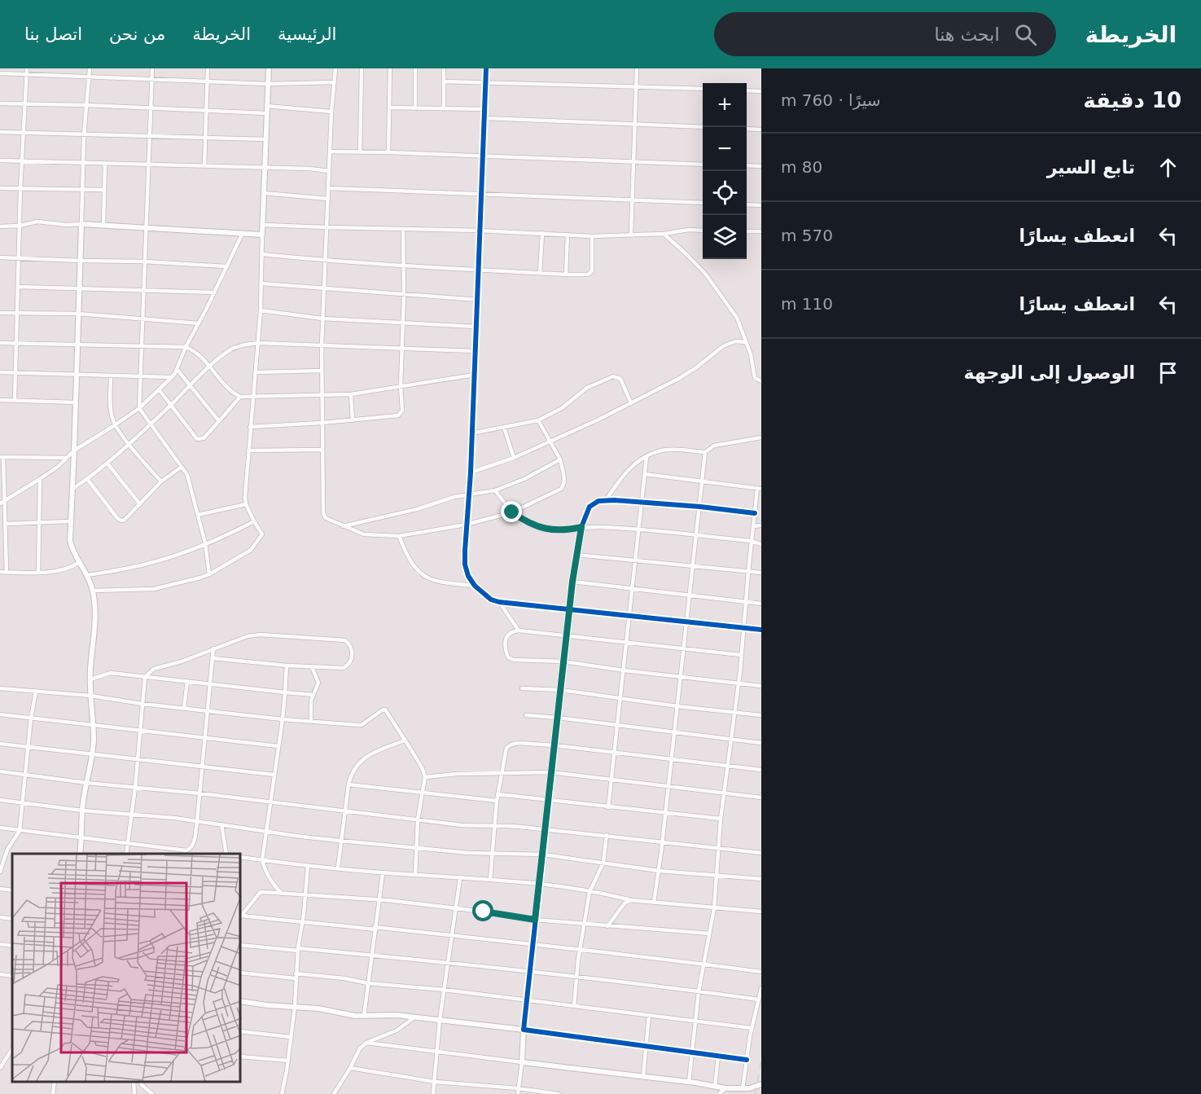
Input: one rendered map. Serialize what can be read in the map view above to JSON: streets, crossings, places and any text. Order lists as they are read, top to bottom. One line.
{"page":{"header":"الخريطة","search":"ابحث هنا","nav":["الرئيسية","الخريطة","من نحن","اتصل بنا"],"heading":["10 دقيقة","سيرًا · 760 m"],"map_buttons":["+","−"],"list":[["تابع السير","80 m"],["انعطف يسارًا","570 m"],["انعطف يسارًا","110 m"],"الوصول إلى الوجهة"]}}
